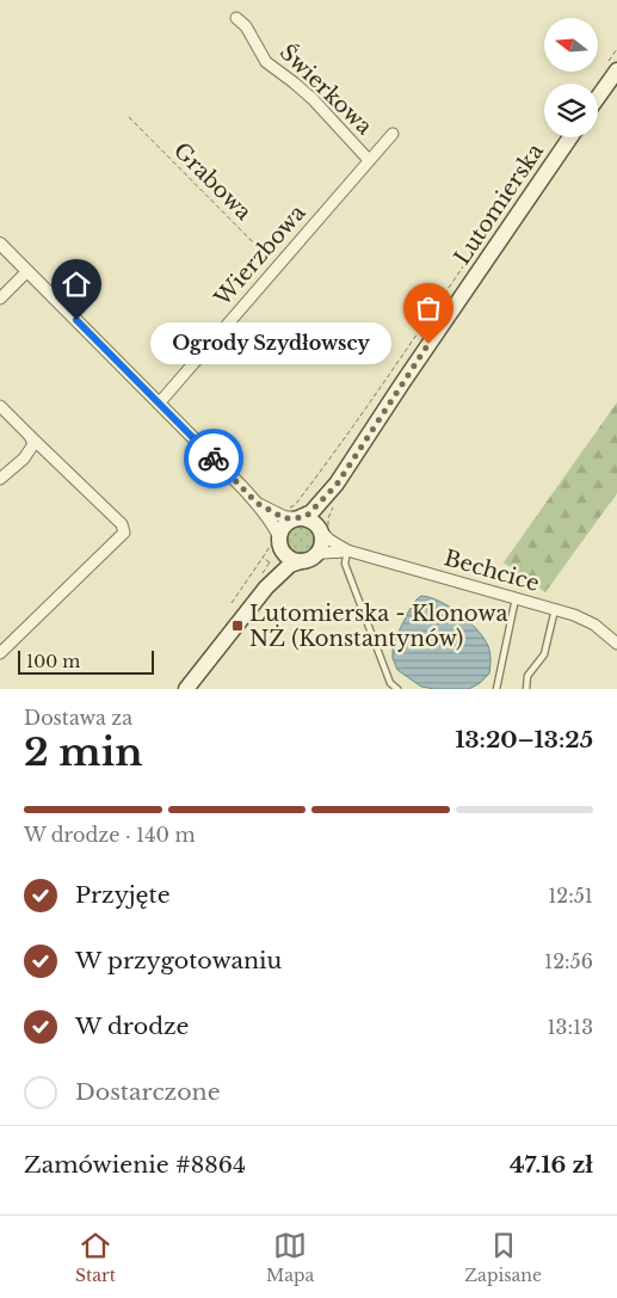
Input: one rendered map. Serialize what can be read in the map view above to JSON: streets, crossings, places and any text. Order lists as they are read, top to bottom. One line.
{"streets":{"main road":["Lutomierska"],"street":["Świerkowa","Wierzbowa","Bechcice"],"path":["Grabowa"]},"crossings":[["Świerkowa","Wierzbowa"],["Grabowa","Wierzbowa"],["Lutomierska","Bechcice"]],"places":{"other":["Ogrody Szydłowscy"],"transit":["Lutomierska - Klonowa NŻ (Konstantynów)"]},"scale_bar":"100 m","north":"left","page":{"bubble":"Ogrody Szydłowscy","scale":"100 m","heading":["2 min","Dostawa za","13:20–13:25"],"panel":["Zamówienie #8864","47.16 zł"],"bar":"W drodze · 140 m","list":[["Przyjęte","12:51"],["W przygotowaniu","12:56"],["W drodze","13:13"],"Dostarczone"],"tabs":["Start","Mapa","Zapisane"]}}
